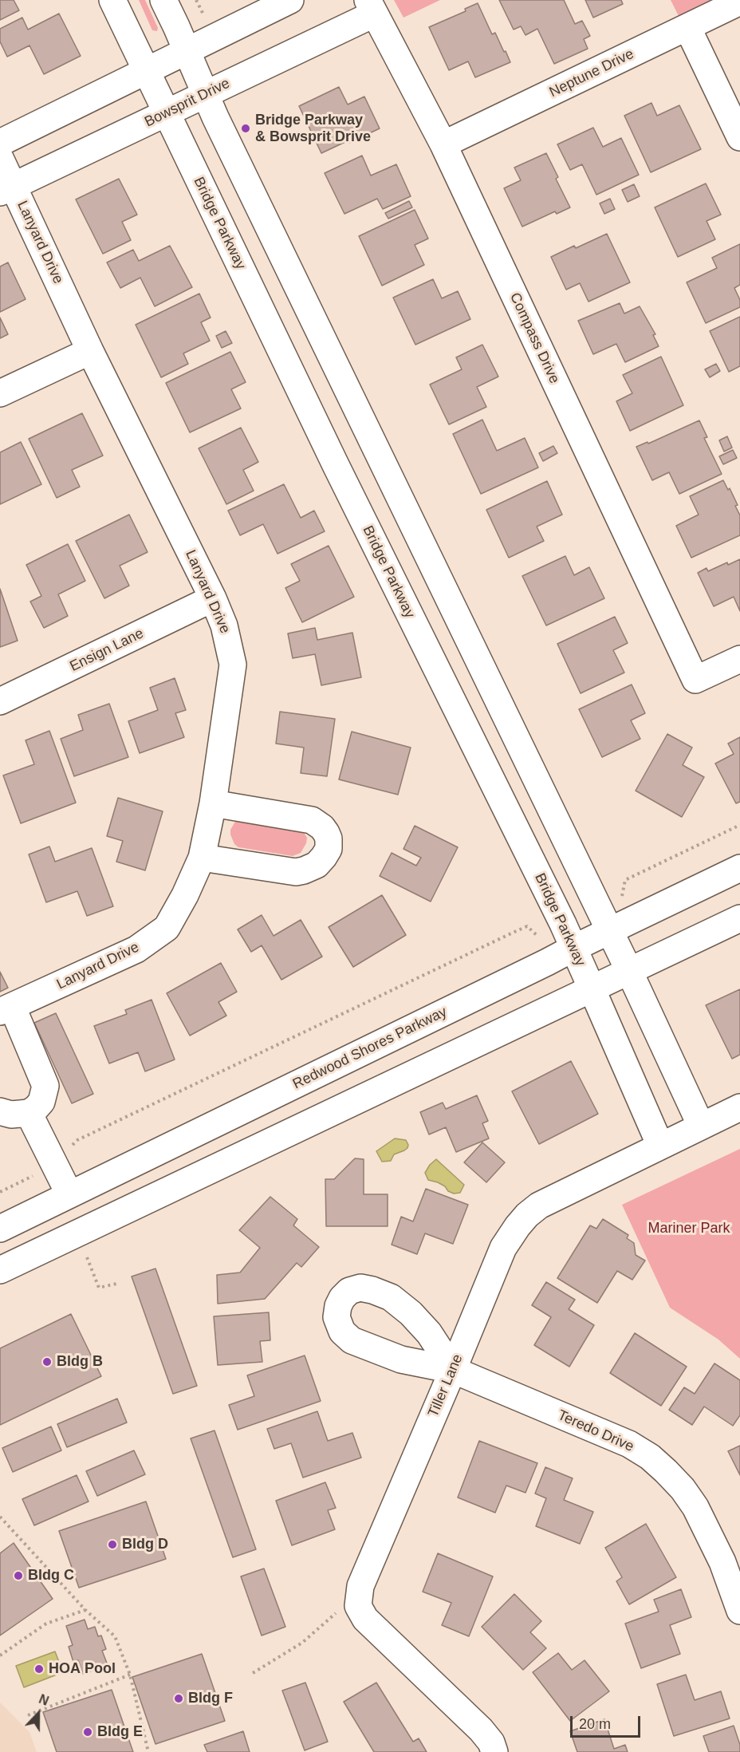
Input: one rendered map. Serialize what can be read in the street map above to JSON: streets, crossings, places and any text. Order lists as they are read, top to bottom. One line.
{"streets":{"street":["Neptune Drive","Bowsprit Drive","Bridge Parkway","Lanyard Drive","Compass Drive","Ensign Lane","Redwood Shores Parkway","Tiller Lane","Teredo Drive"]},"crossings":[["Neptune Drive","Compass Drive"],["Bowsprit Drive","Bridge Parkway"],["Bowsprit Drive","Lanyard Drive"],["Bowsprit Drive","Compass Drive"],["Bridge Parkway","Redwood Shores Parkway"],["Bridge Parkway","Tiller Lane"],["Lanyard Drive","Ensign Lane"],["Tiller Lane","Teredo Drive"]],"parks":["Mariner Park"],"places":["Bridge Parkway & Bowsprit Drive","Bldg B","Bldg D","Bldg C","HOA Pool","Bldg F","Bldg E"],"scale_bar":"20 m","north":"top"}
